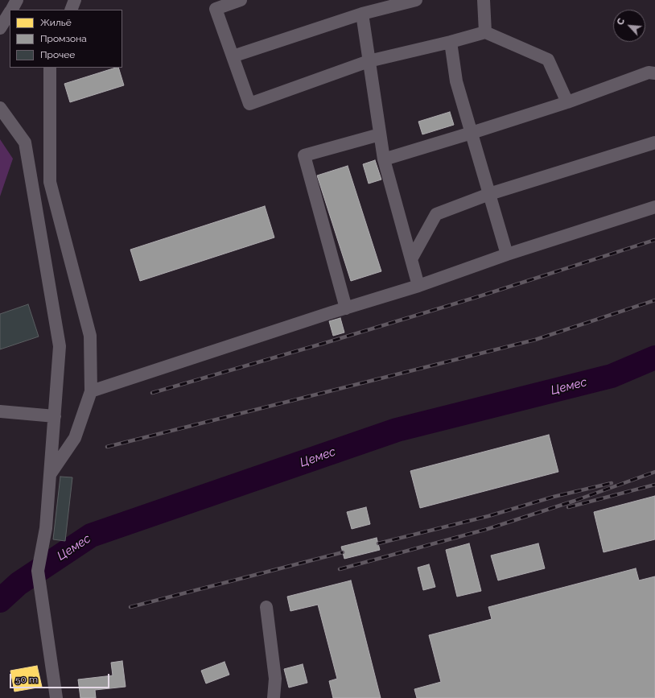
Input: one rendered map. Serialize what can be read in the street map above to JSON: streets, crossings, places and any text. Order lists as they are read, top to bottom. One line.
{"water":["Цемес"],"legend":["Жильё","Промзона","Прочее"],"scale_bar":"50 m","north":"top left"}
